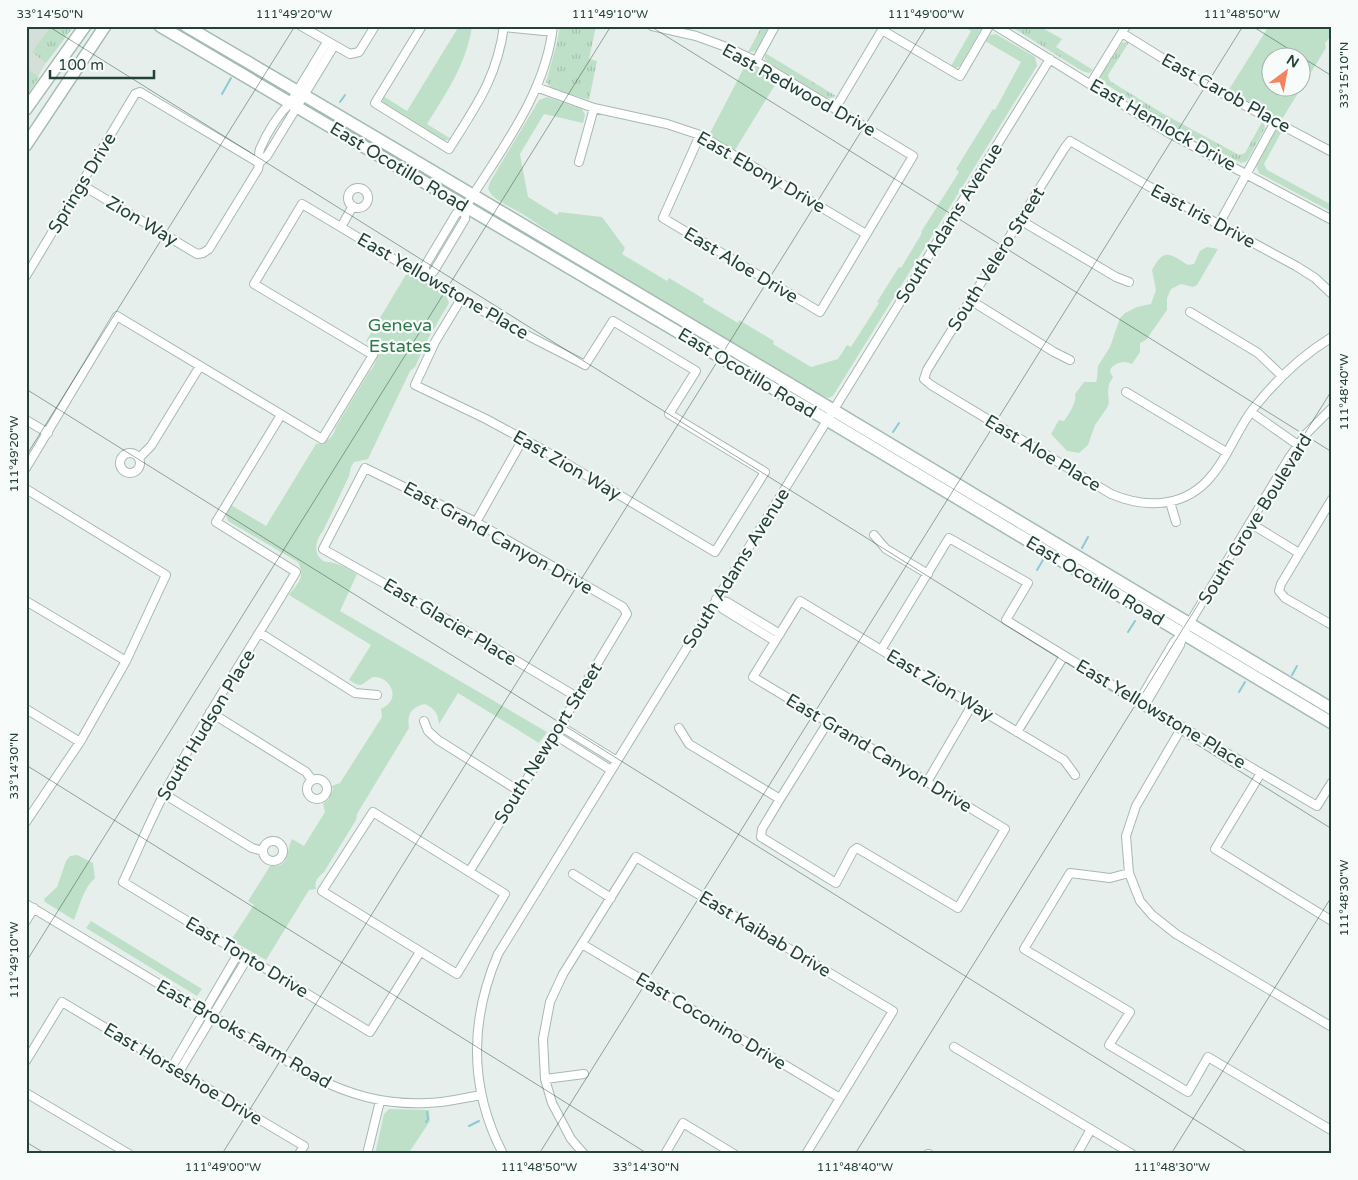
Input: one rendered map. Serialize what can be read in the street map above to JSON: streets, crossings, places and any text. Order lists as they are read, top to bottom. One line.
{"streets":{"main road":["East Ocotillo Road"],"street":["East Redwood Drive","East Carob Place","East Hemlock Drive","East Ebony Drive","Springs Drive","East Iris Drive","Zion Way","South Adams Avenue","South Velero Street","East Aloe Drive","East Yellowstone Place","East Aloe Place","East Zion Way","South Grove Boulevard","East Grand Canyon Drive","East Glacier Place","South Hudson Place","South Newport Street","East Kaibab Drive","East Tonto Drive","East Coconino Drive","East Brooks Farm Road","East Horseshoe Drive"]},"crossings":[["East Redwood Drive","East Ebony Drive"],["East Redwood Drive","East Aloe Drive"],["East Hemlock Drive","South Adams Avenue"],["East Ocotillo Road","South Adams Avenue"],["East Ocotillo Road","South Grove Boulevard"],["East Ebony Drive","East Aloe Drive"],["Springs Drive","Zion Way"],["East Iris Drive","South Velero Street"],["South Adams Avenue","East Brooks Farm Road"],["South Velero Street","East Aloe Place"],["East Yellowstone Place","East Zion Way"],["East Yellowstone Place","South Grove Boulevard"],["East Yellowstone Place","South Hudson Place"],["East Grand Canyon Drive","East Glacier Place"],["East Grand Canyon Drive","South Newport Street"],["East Glacier Place","South Newport Street"],["South Hudson Place","East Tonto Drive"],["East Kaibab Drive","East Coconino Drive"]],"parks":["Geneva Estates"],"scale_bar":"100 m","north":"top right","coordinates":["33°14'50\"N","111°49'20\"W","111°49'10\"W","111°49'00\"W","111°48'50\"W","33°15'10\"N","111°48'40\"W","33°14'30\"N","111°48'30\"W"]}
